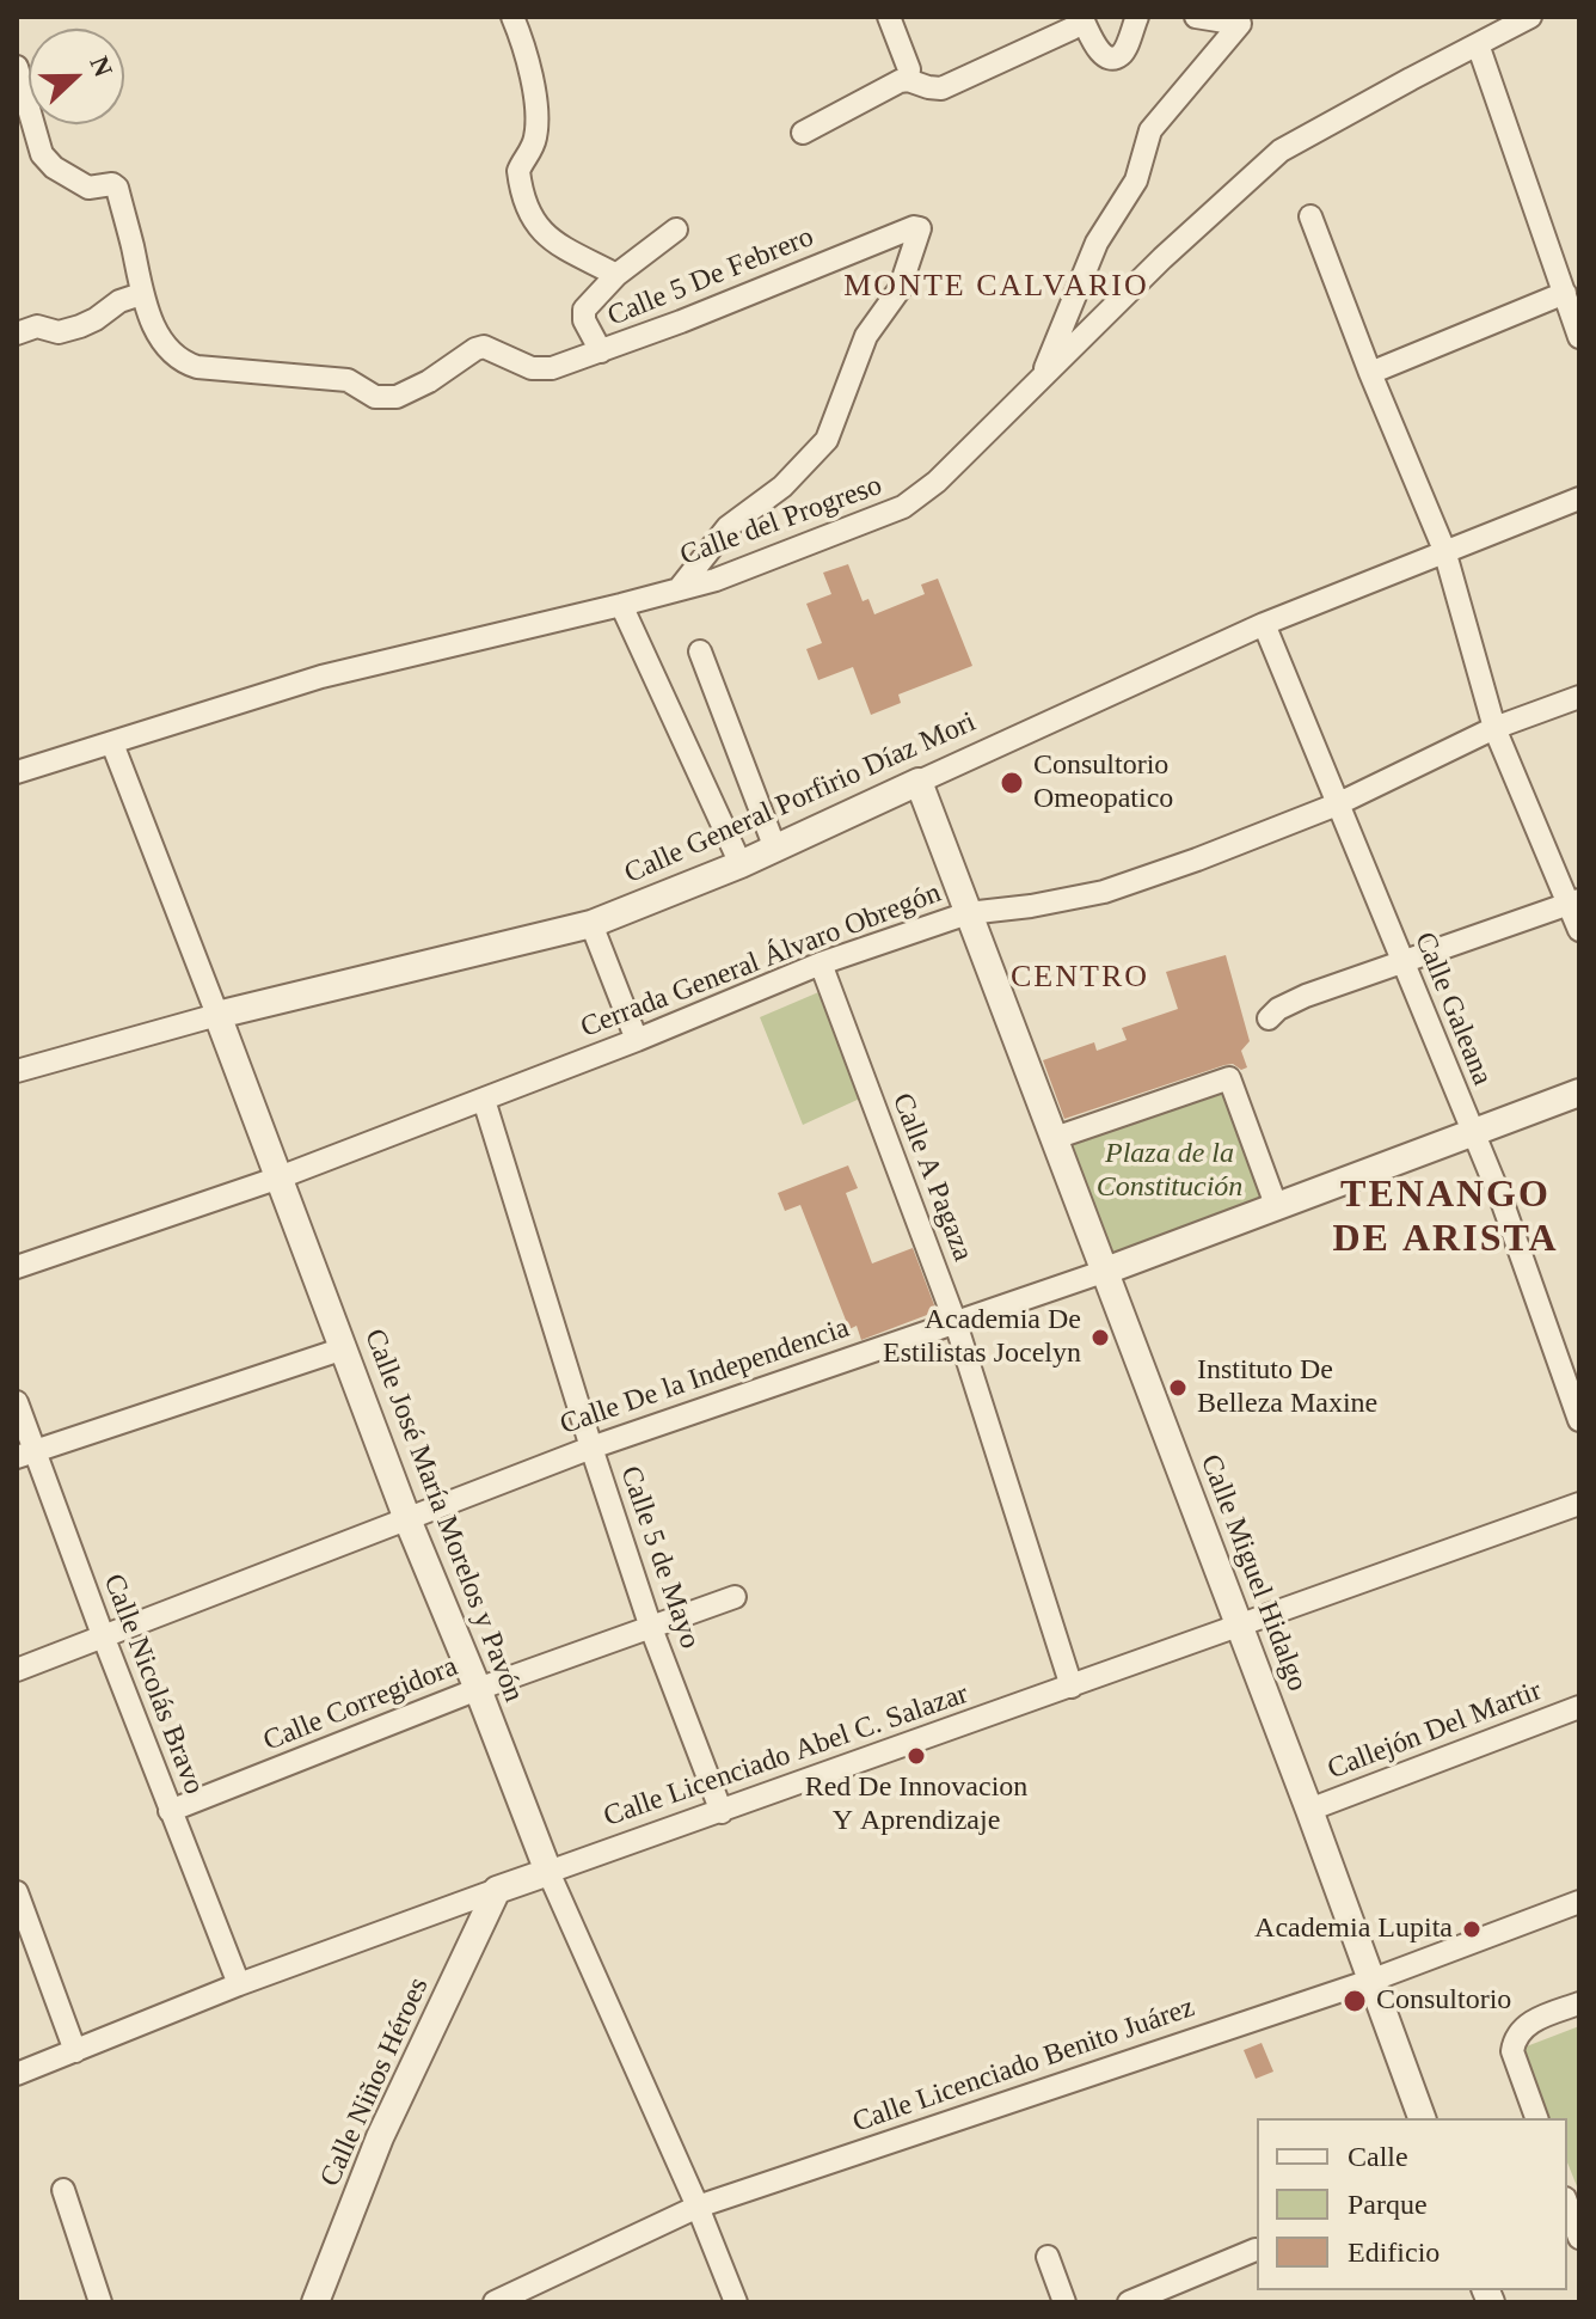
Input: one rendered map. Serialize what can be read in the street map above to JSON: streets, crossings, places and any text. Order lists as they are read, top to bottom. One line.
{"streets":{"street":["Calle 5 De Febrero","Calle del Progreso","Calle General Porfirio Díaz Mori","Cerrada General Álvaro Obregón","Calle Galeana","Calle A Pagaza","Calle De la Independencia","Calle José María Morelos y Pavón","Calle 5 de Mayo","Calle Miguel Hidalgo","Calle Nicolás Bravo","Calle Corregidora","Callejón Del Martir","Calle Licenciado Abel C. Salazar","Calle Licenciado Benito Juárez","Calle Niños Héroes"]},"crossings":[["Calle 5 De Febrero","Calle del Progreso"],["Calle del Progreso","Calle José María Morelos y Pavón"],["Calle General Porfirio Díaz Mori","Calle Galeana"],["Calle General Porfirio Díaz Mori","Calle José María Morelos y Pavón"],["Calle General Porfirio Díaz Mori","Calle Miguel Hidalgo"],["Cerrada General Álvaro Obregón","Calle Galeana"],["Cerrada General Álvaro Obregón","Calle A Pagaza"],["Cerrada General Álvaro Obregón","Calle José María Morelos y Pavón"],["Cerrada General Álvaro Obregón","Calle 5 de Mayo"],["Cerrada General Álvaro Obregón","Calle Miguel Hidalgo"],["Calle Galeana","Calle De la Independencia"],["Calle A Pagaza","Calle De la Independencia"],["Calle A Pagaza","Calle Licenciado Abel C. Salazar"],["Calle De la Independencia","Calle José María Morelos y Pavón"],["Calle De la Independencia","Calle 5 de Mayo"],["Calle De la Independencia","Calle Miguel Hidalgo"],["Calle De la Independencia","Calle Nicolás Bravo"],["Calle José María Morelos y Pavón","Calle Corregidora"],["Calle José María Morelos y Pavón","Calle Licenciado Abel C. Salazar"],["Calle José María Morelos y Pavón","Calle Licenciado Benito Juárez"],["Calle 5 de Mayo","Calle Corregidora"],["Calle 5 de Mayo","Calle Licenciado Abel C. Salazar"],["Calle Miguel Hidalgo","Callejón Del Martir"],["Calle Miguel Hidalgo","Calle Licenciado Abel C. Salazar"],["Calle Miguel Hidalgo","Calle Licenciado Benito Juárez"],["Calle Nicolás Bravo","Calle Corregidora"],["Calle Nicolás Bravo","Calle Licenciado Abel C. Salazar"],["Calle Licenciado Abel C. Salazar","Calle Niños Héroes"]],"districts":["MONTE CALVARIO","CENTRO","TENANGO DE ARISTA"],"parks":["Plaza de la Constitución"],"places":["Consultorio Omeopatico","Academia De Estilistas Jocelyn","Instituto De Belleza Maxine","Red De Innovacion Y Aprendizaje","Academia Lupita","Consultorio"],"legend":["Calle","Parque","Edificio"],"north":"right"}
